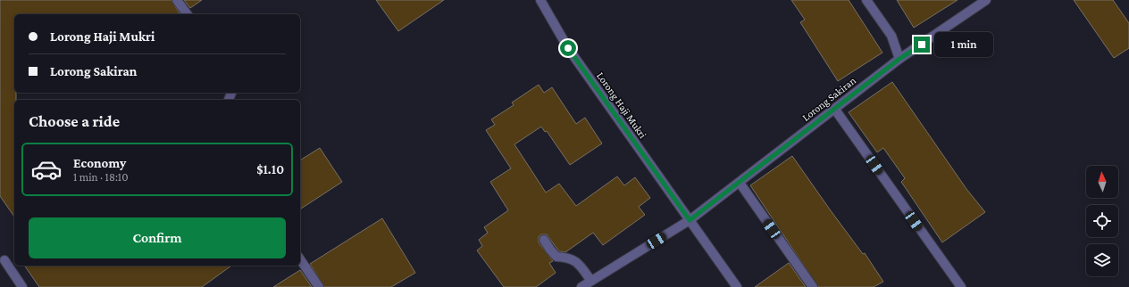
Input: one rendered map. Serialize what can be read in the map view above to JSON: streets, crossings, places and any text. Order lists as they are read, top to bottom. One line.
{"streets":{"street":["Lorong Sakiran","Lorong Haji Mukri"]},"crossings":[["Lorong Sakiran","Lorong Haji Mukri"]],"north":"top","page":{"banner":["Lorong Haji Mukri","Lorong Sakiran"],"bubble":"1 min","heading":"Choose a ride","list":[{"name":"Economy","note":"1 min · 18:10","value":"$1.10"}],"buttons":"Confirm"}}
